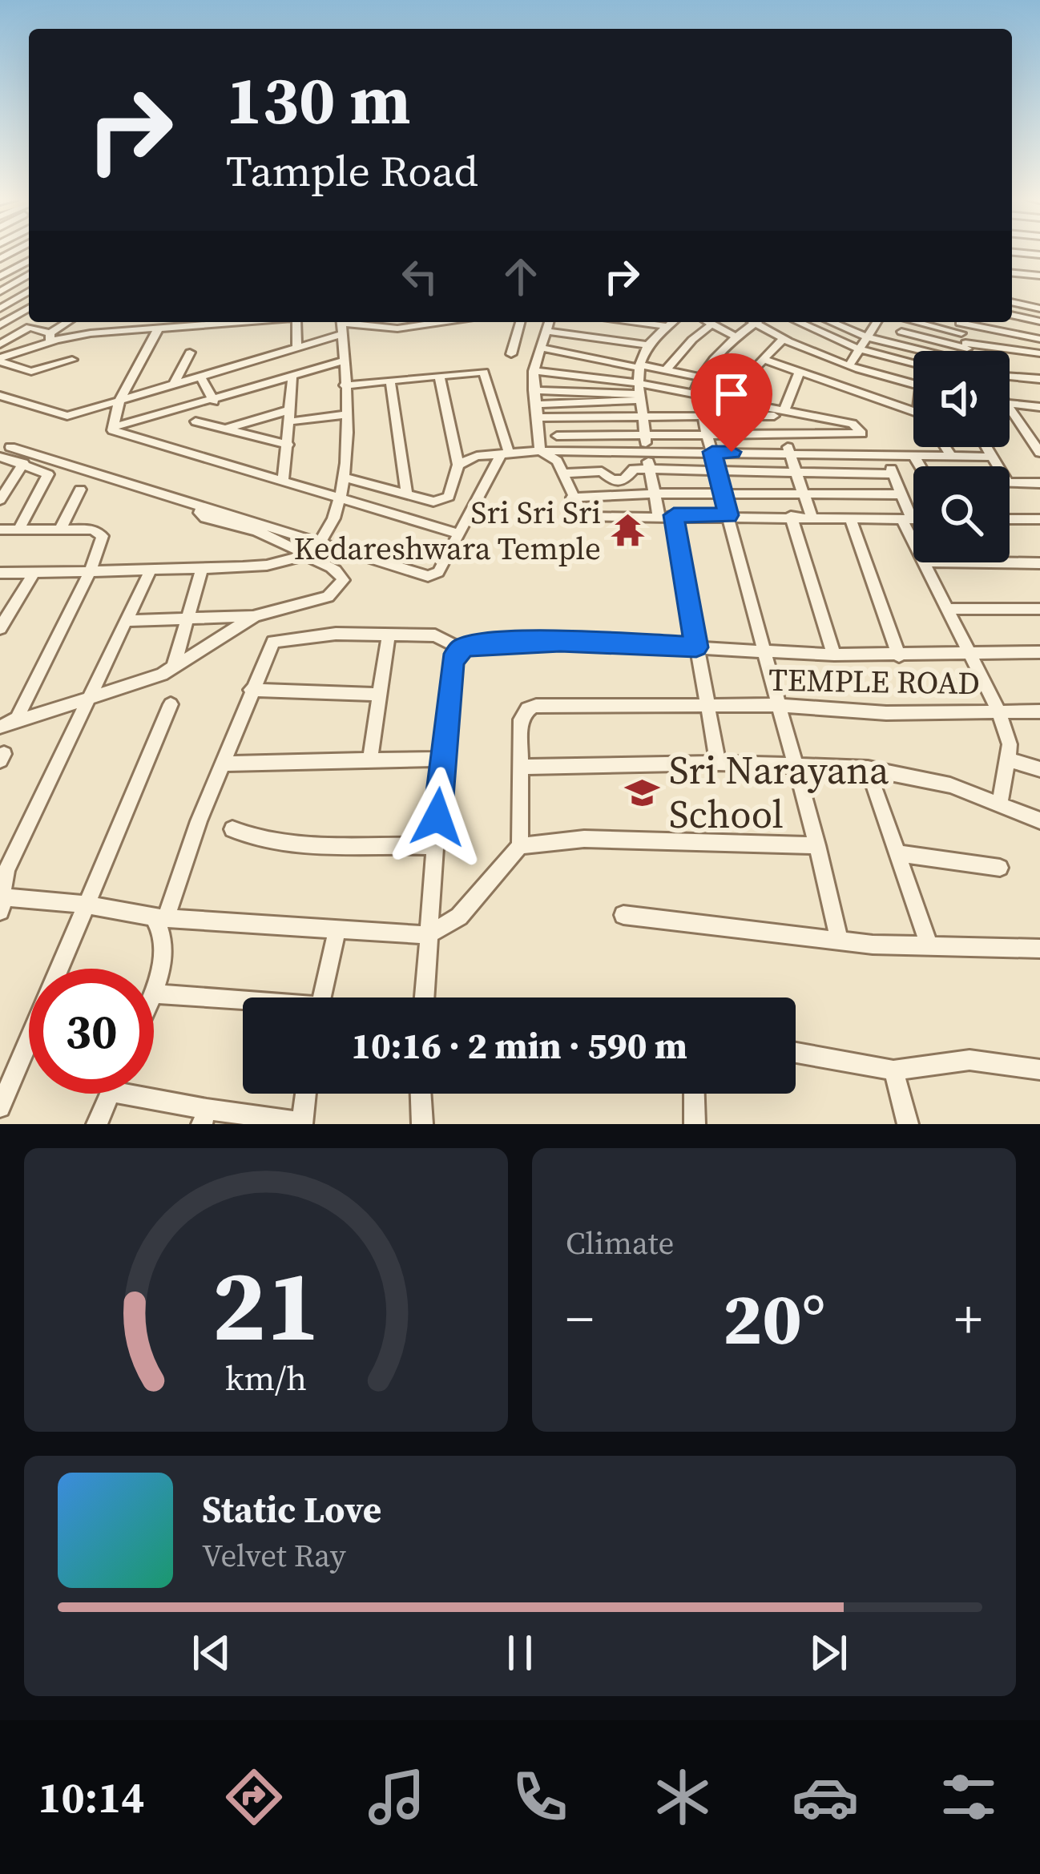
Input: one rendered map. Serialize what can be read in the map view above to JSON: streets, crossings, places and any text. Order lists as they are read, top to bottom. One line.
{"streets":{"street":["TEMPLE ROAD"]},"places":{"temple":["Sri Sri Sri Kedareshwara Temple"],"school or university":["Sri Narayana School"]},"page":{"turn":["130 m","Tample Road"],"limit":"30","trip":"10:16 · 2 min · 590 m","tile":"Climate","heat":["−","20°","+"],"song":["Static Love","Velvet Ray"],"tabs":"10:14","gauge":["21","km/h"]}}
